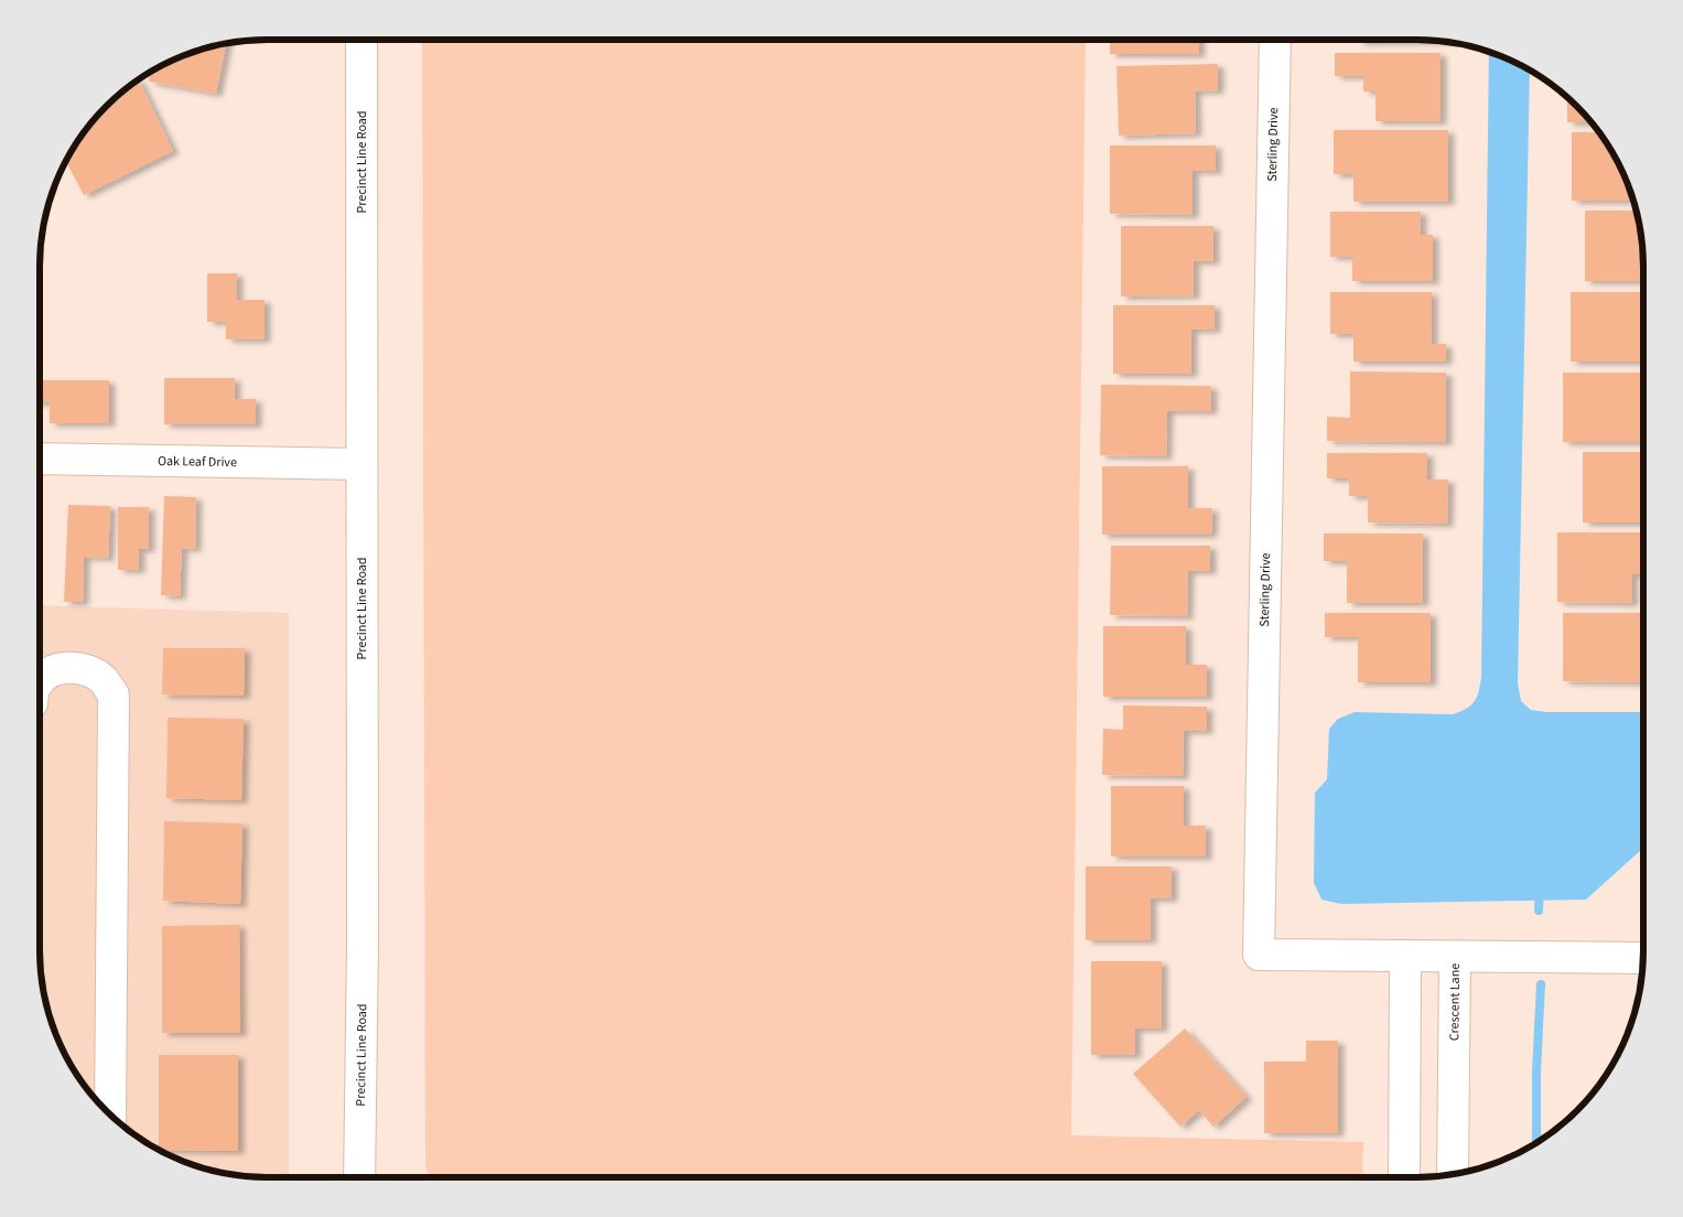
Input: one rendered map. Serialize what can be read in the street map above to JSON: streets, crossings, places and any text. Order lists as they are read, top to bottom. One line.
{"streets":{"street":["Sterling Drive","Precinct Line Road","Oak Leaf Drive","Crescent Lane"]},"crossings":[["Sterling Drive","Crescent Lane"],["Precinct Line Road","Oak Leaf Drive"]]}
